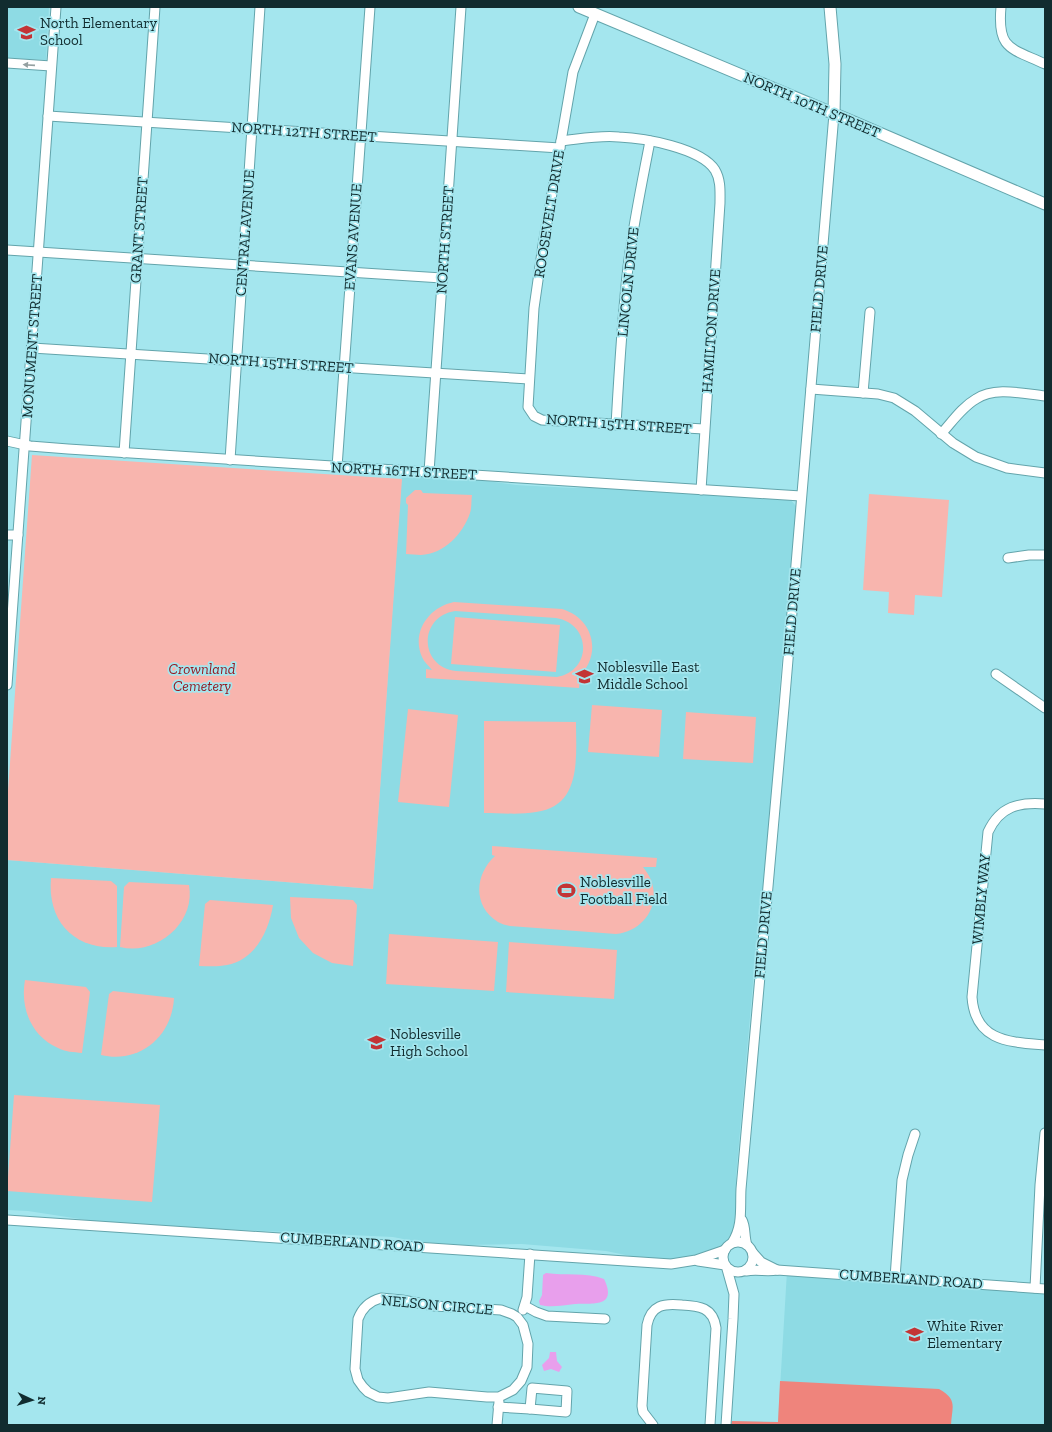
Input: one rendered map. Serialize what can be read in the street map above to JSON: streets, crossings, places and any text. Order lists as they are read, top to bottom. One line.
{"streets":{"main road":["NORTH 10TH STREET","FIELD DRIVE"],"street":["NORTH 12TH STREET","ROOSEVELT DRIVE","GRANT STREET","CENTRAL AVENUE","EVANS AVENUE","NORTH STREET","LINCOLN DRIVE","HAMILTON DRIVE","MONUMENT STREET","NORTH 15TH STREET","NORTH 16TH STREET","WIMBLY WAY","CUMBERLAND ROAD","NELSON CIRCLE"]},"crossings":[["NORTH 10TH STREET","ROOSEVELT DRIVE"],["NORTH 10TH STREET","FIELD DRIVE"],["NORTH 12TH STREET","ROOSEVELT DRIVE"],["NORTH 12TH STREET","GRANT STREET"],["NORTH 12TH STREET","CENTRAL AVENUE"],["NORTH 12TH STREET","EVANS AVENUE"],["NORTH 12TH STREET","NORTH STREET"],["NORTH 12TH STREET","LINCOLN DRIVE"],["NORTH 12TH STREET","HAMILTON DRIVE"],["NORTH 12TH STREET","MONUMENT STREET"],["ROOSEVELT DRIVE","NORTH 15TH STREET"],["GRANT STREET","NORTH 15TH STREET"],["GRANT STREET","NORTH 16TH STREET"],["CENTRAL AVENUE","NORTH 15TH STREET"],["CENTRAL AVENUE","NORTH 16TH STREET"],["EVANS AVENUE","NORTH 15TH STREET"],["EVANS AVENUE","NORTH 16TH STREET"],["NORTH STREET","NORTH 15TH STREET"],["NORTH STREET","NORTH 16TH STREET"],["LINCOLN DRIVE","NORTH 15TH STREET"],["FIELD DRIVE","NORTH 16TH STREET"],["HAMILTON DRIVE","NORTH 15TH STREET"],["HAMILTON DRIVE","NORTH 16TH STREET"],["MONUMENT STREET","NORTH 15TH STREET"],["MONUMENT STREET","NORTH 16TH STREET"]],"parks":["Crownland Cemetery"],"places":{"school or university":["North Elementary School","Noblesville East Middle School","Noblesville High School","White River Elementary"],"sports":["Noblesville Football Field"]},"north":"right"}
